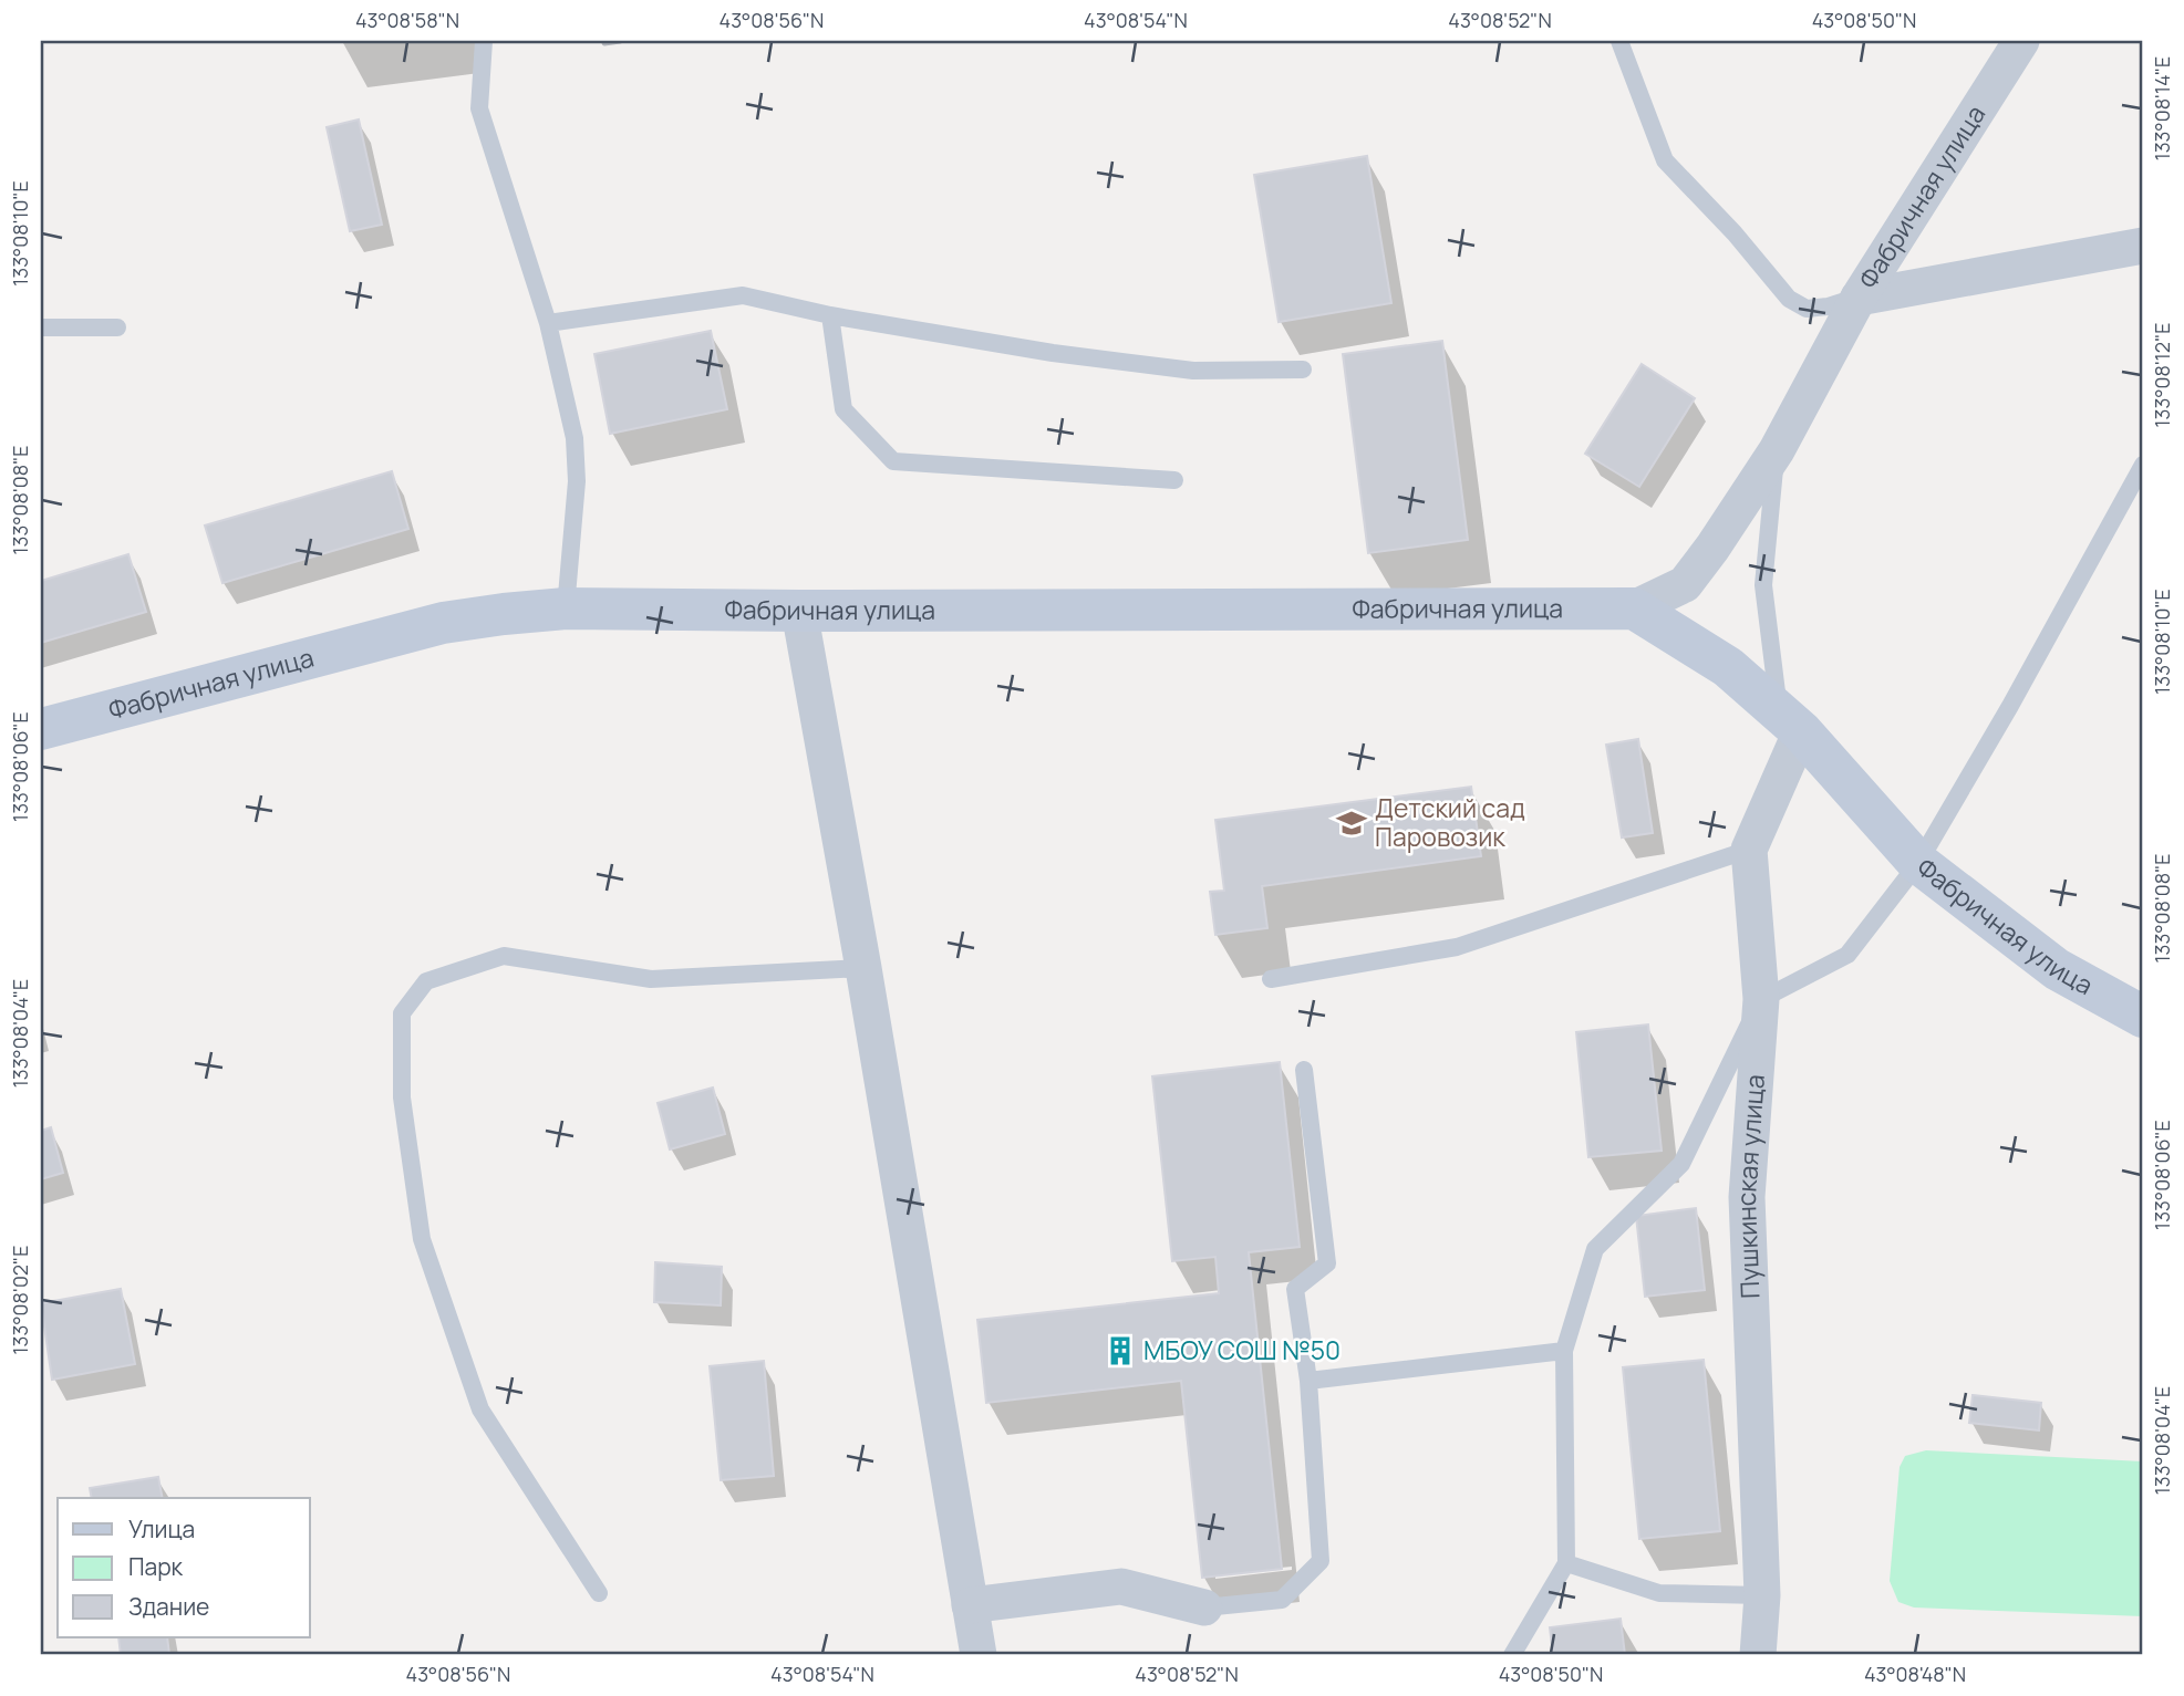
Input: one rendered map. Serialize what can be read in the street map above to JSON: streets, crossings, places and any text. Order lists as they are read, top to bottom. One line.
{"streets":{"main road":["Фабричная улица"],"street":["Пушкинская улица"]},"crossings":[["Фабричная улица","Пушкинская улица"]],"places":{"school or university":["Детский сад Паровозик"],"building":["МБОУ СОШ №50"]},"legend":["Улица","Парк","Здание"],"coordinates":["43°08'58\"N","43°08'56\"N","43°08'54\"N","43°08'52\"N","43°08'50\"N","133°08'14\"E","133°08'10\"E","133°08'12\"E","133°08'08\"E","133°08'06\"E","133°08'04\"E","133°08'02\"E","43°08'48\"N"]}
